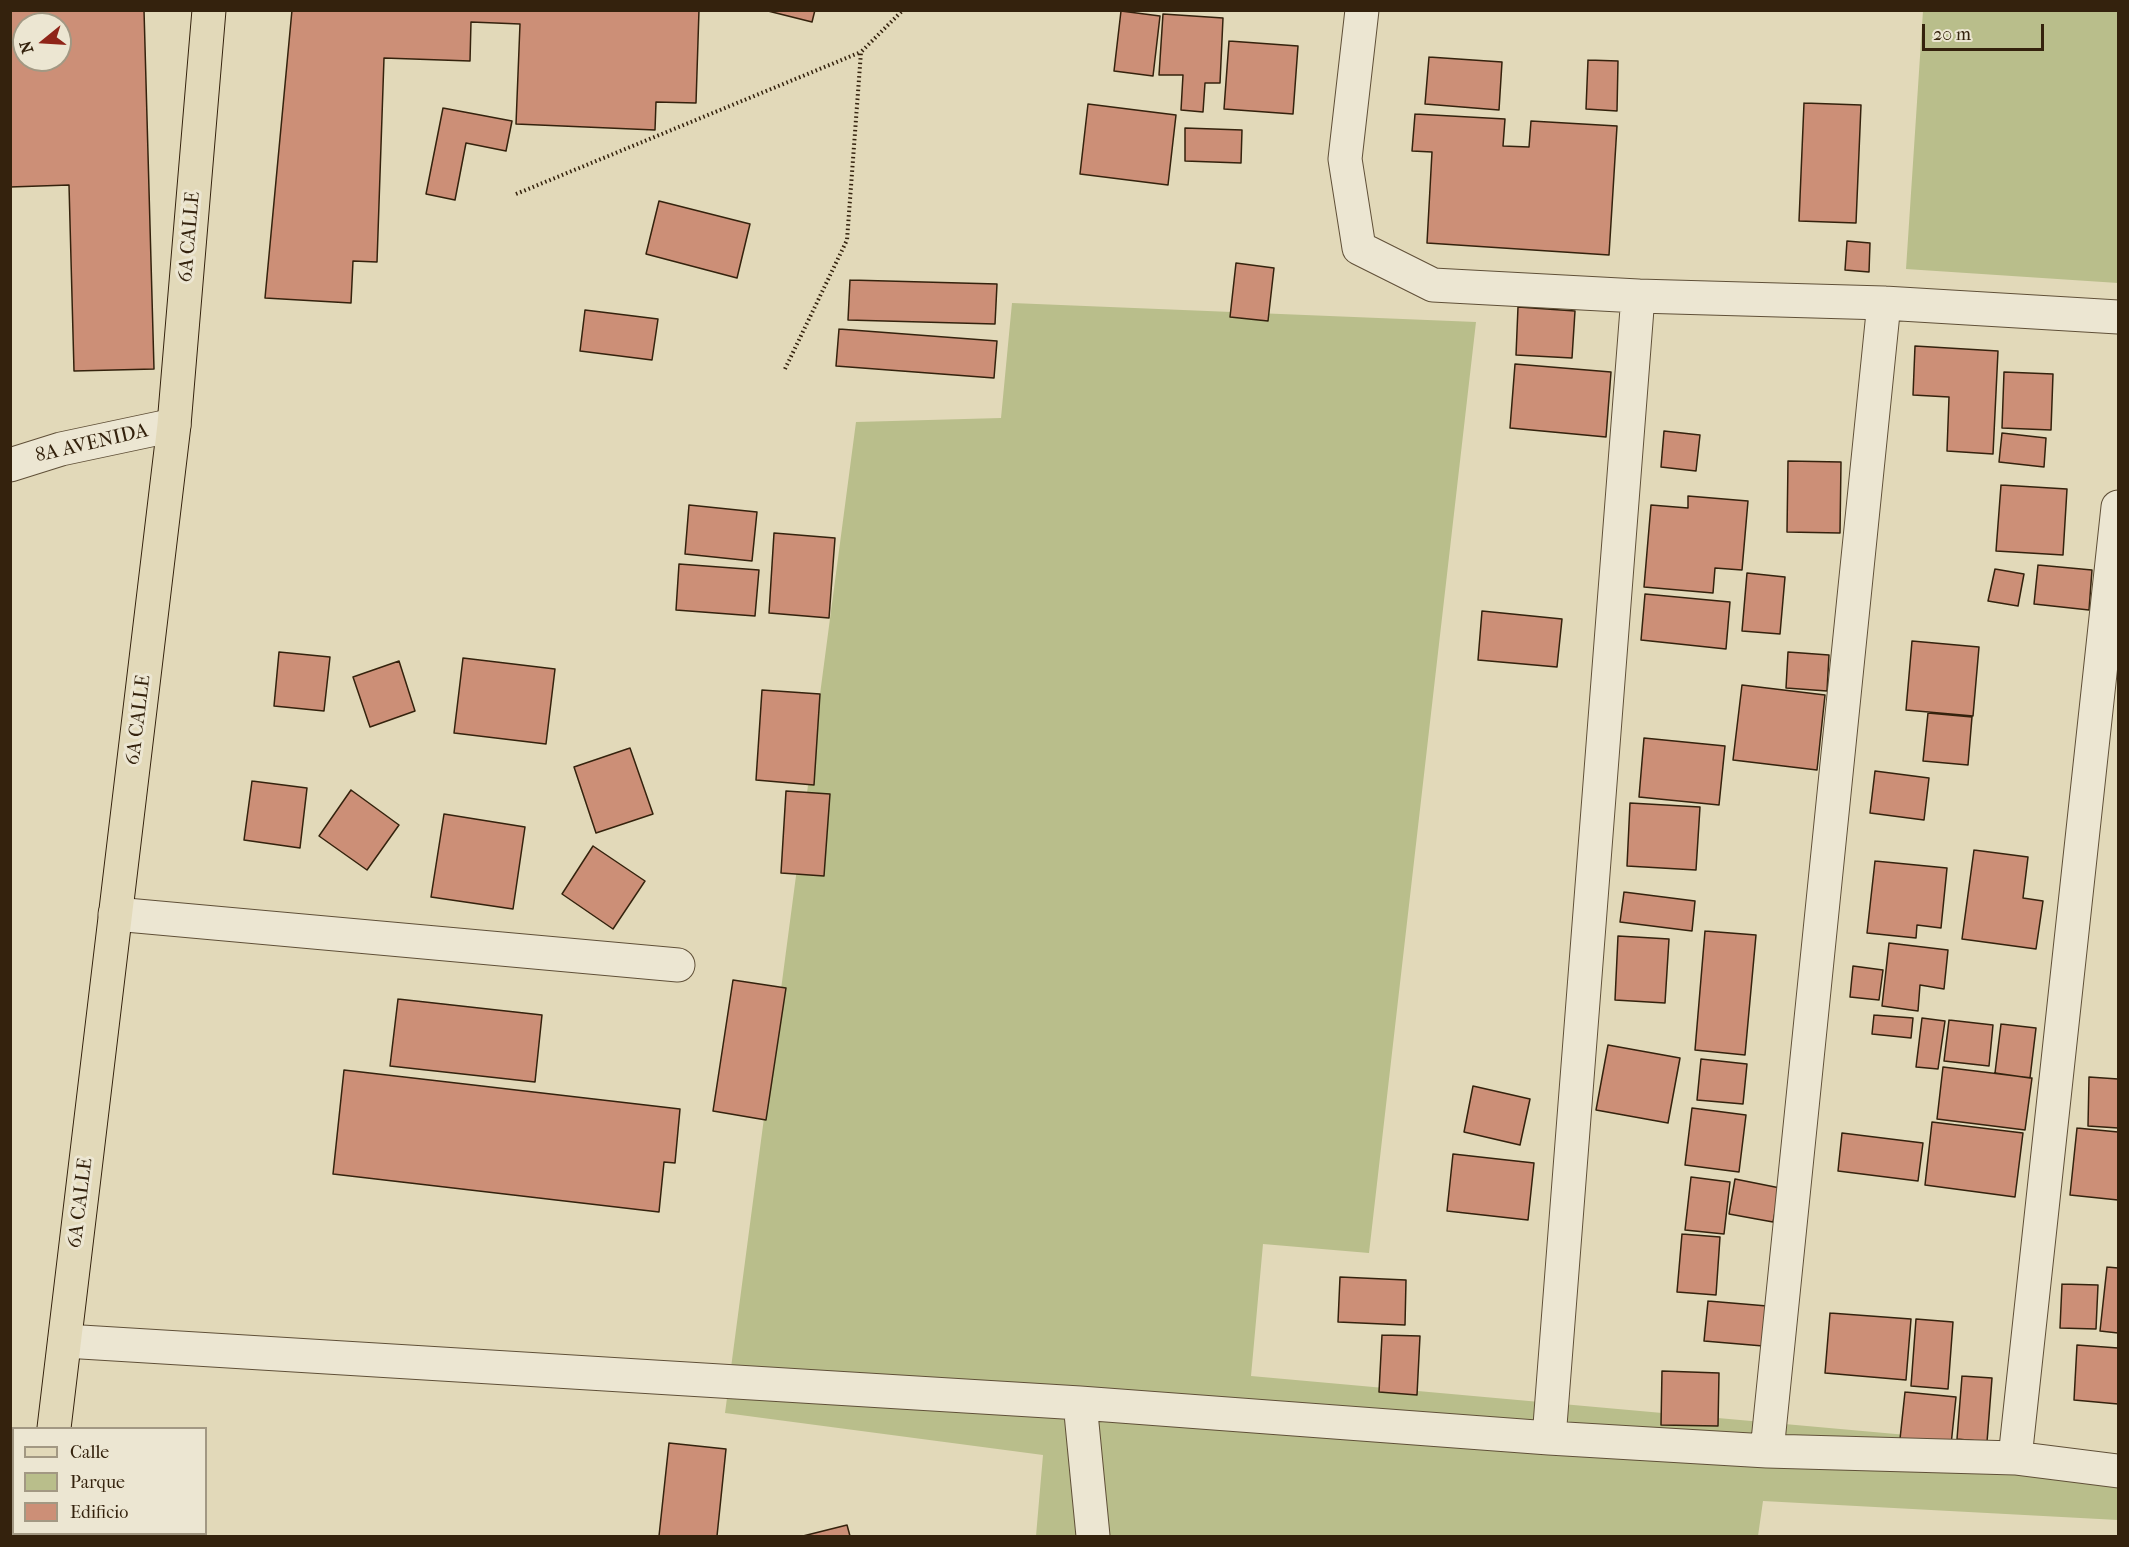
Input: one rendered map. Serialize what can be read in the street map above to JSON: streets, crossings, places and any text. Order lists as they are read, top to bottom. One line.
{"streets":{"main road":["6A CALLE"],"street":["8A AVENIDA"]},"crossings":[["6A CALLE","8A AVENIDA"]],"legend":["Calle","Parque","Edificio"],"scale_bar":"20 m","north":"left"}
